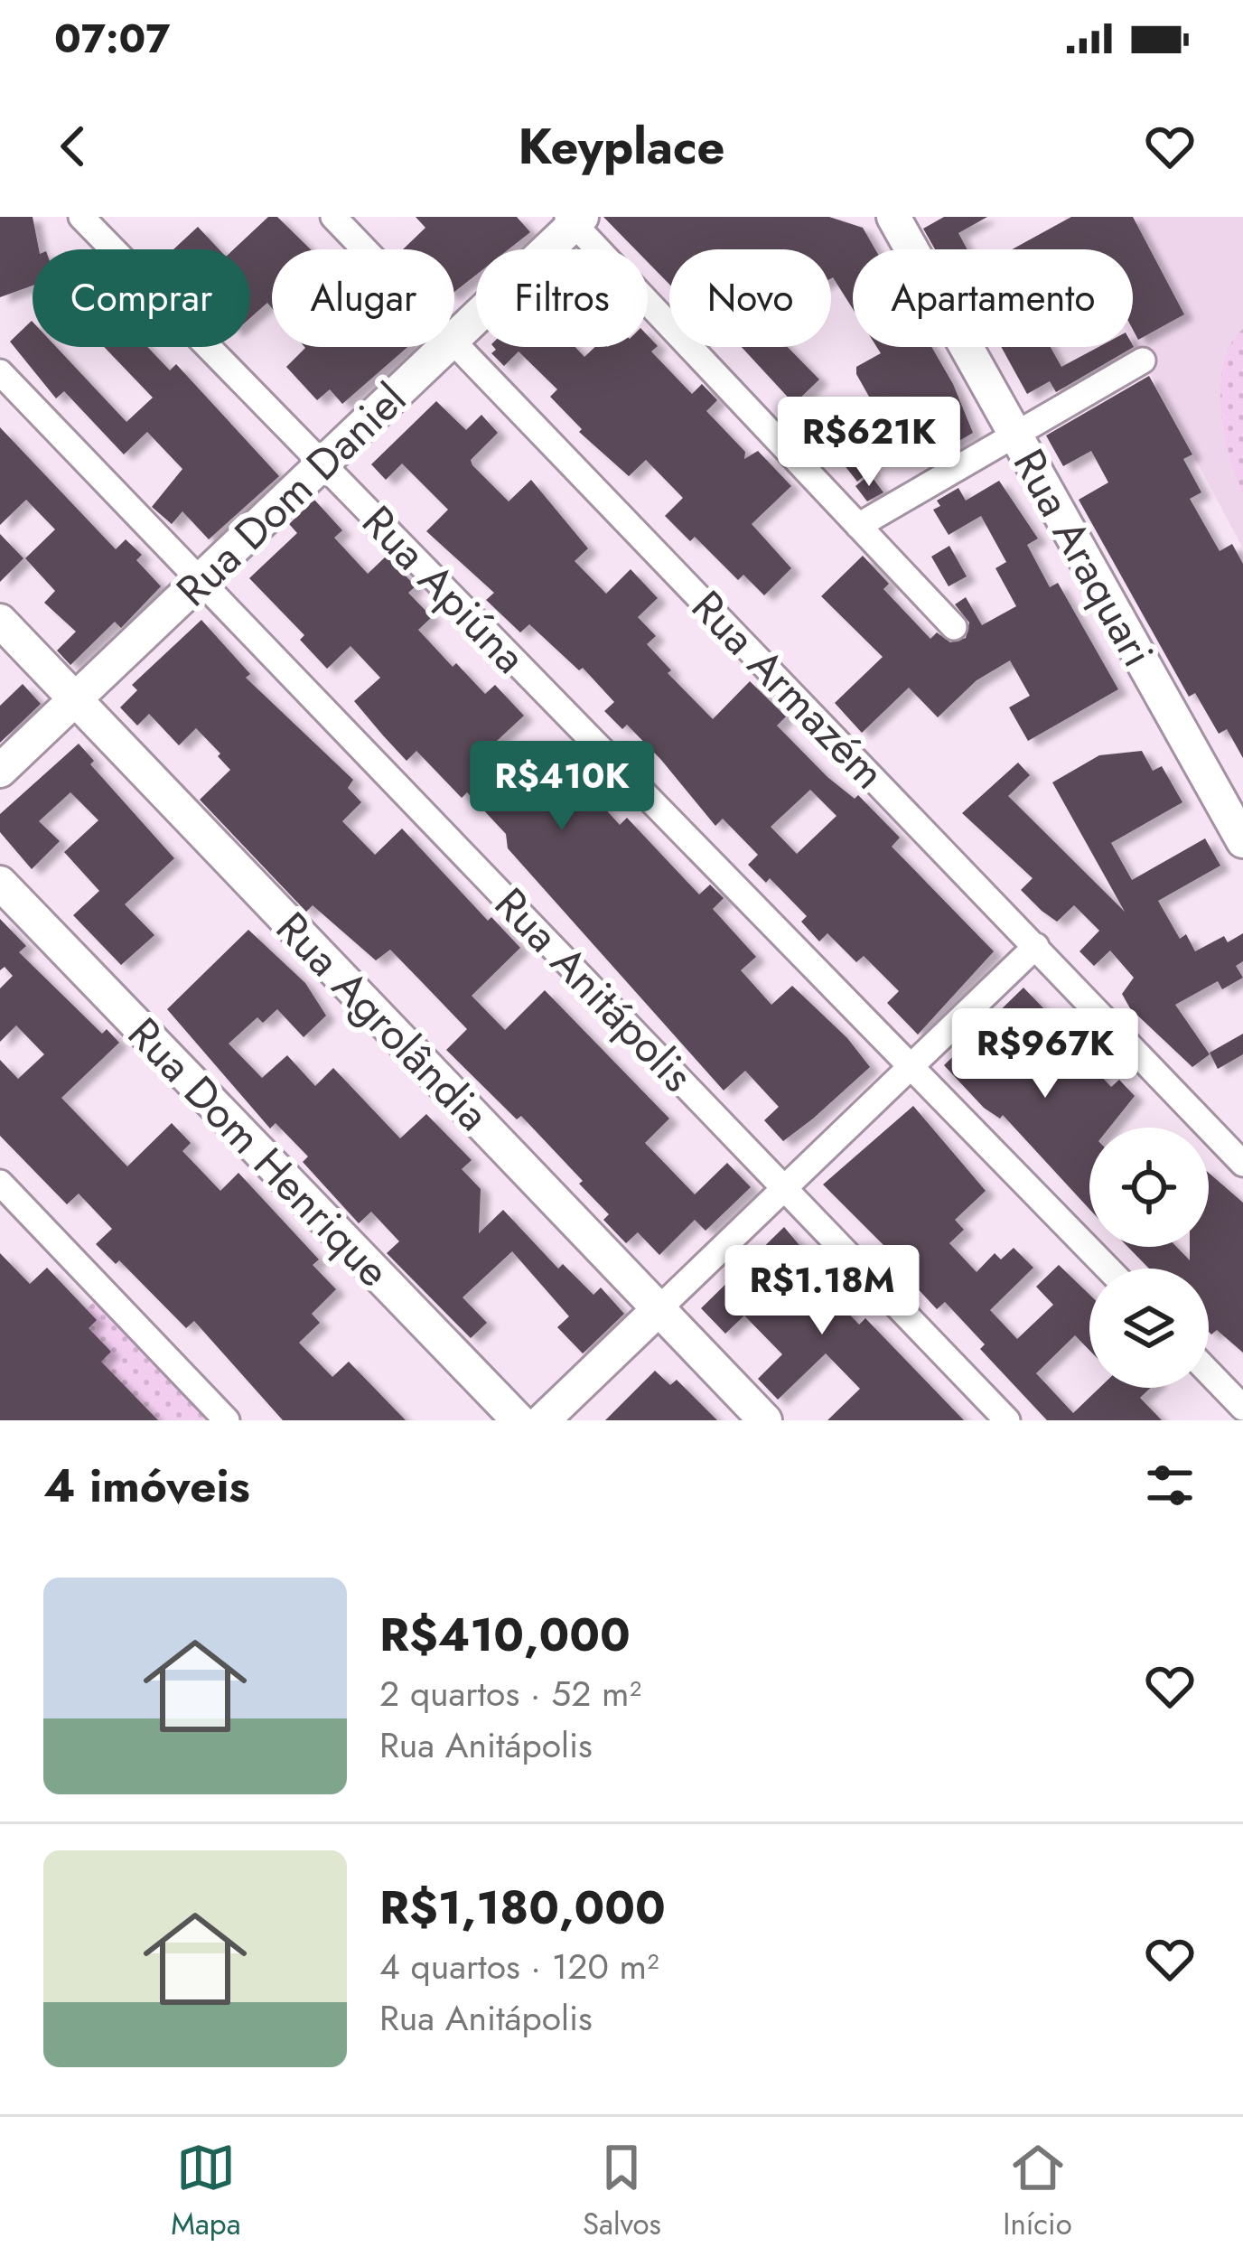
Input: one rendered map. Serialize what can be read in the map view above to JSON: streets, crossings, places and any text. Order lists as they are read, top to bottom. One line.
{"streets":{"street":["Rua Dom Daniel","Rua Araquari","Rua Apiúna","Rua Armazém","Rua Anitápolis","Rua Agrolândia","Rua Dom Henrique"]},"crossings":[["Rua Dom Daniel","Rua Apiúna"],["Rua Dom Daniel","Rua Anitápolis"],["Rua Dom Daniel","Rua Agrolândia"]],"page":{"status":"07:07","header":"Keyplace","chip":["Comprar","Alugar","Filtros","Novo","Apartamento"],"price":["R$621K","R$410K","R$967K","R$1.18M"],"heading":"4 imóveis","list":[{"name":"R$410,000","note":"2 quartos · 52 m² · Rua Anitápolis"},{"name":"R$1,180,000","note":"4 quartos · 120 m² · Rua Anitápolis"}],"tabs":["Mapa","Salvos","Início"]}}
